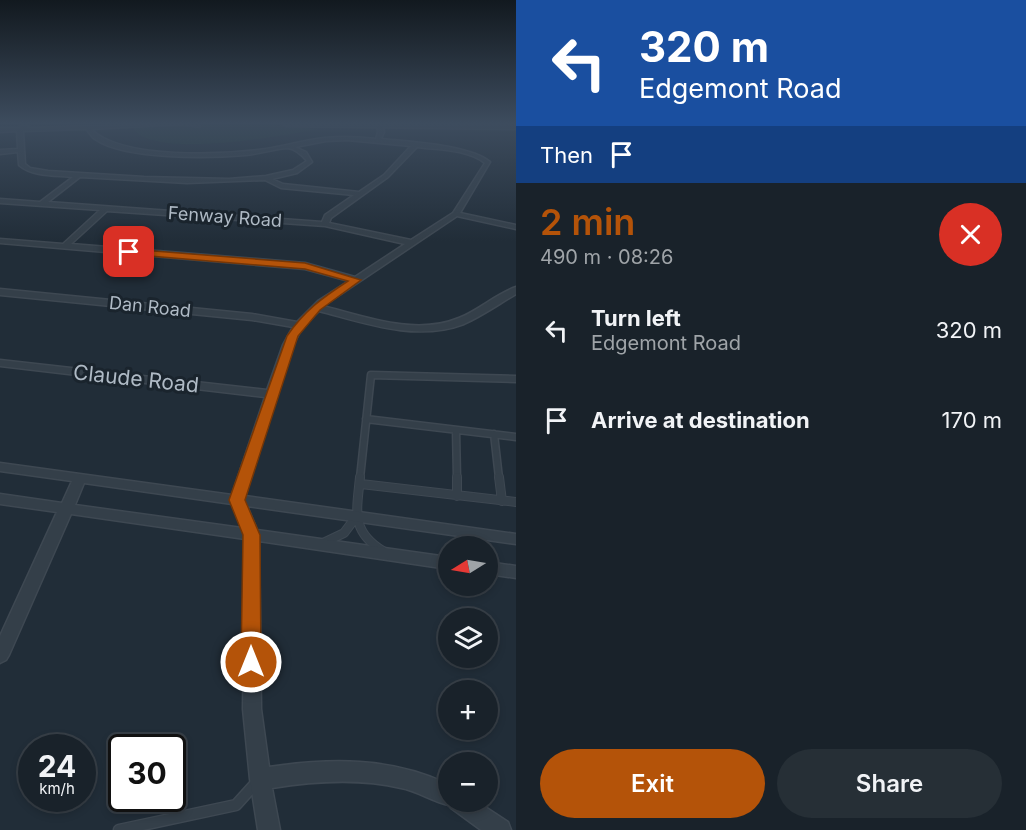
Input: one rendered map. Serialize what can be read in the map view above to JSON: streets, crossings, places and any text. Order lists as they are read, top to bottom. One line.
{"streets":{"street":["Fenway Road","Dan Road","Claude Road"]},"north":"left","page":{"turn":["320 m","Edgemont Road"],"then":"Then","heading":["2 min","490 m · 08:26"],"list":[{"name":"Turn left","note":"Edgemont Road","value":"320 m"},{"name":"Arrive at destination","value":"170 m"}],"map_buttons":["+","−"],"speed":"24 km/h","limit":"30","buttons":["Exit","Share"]}}
